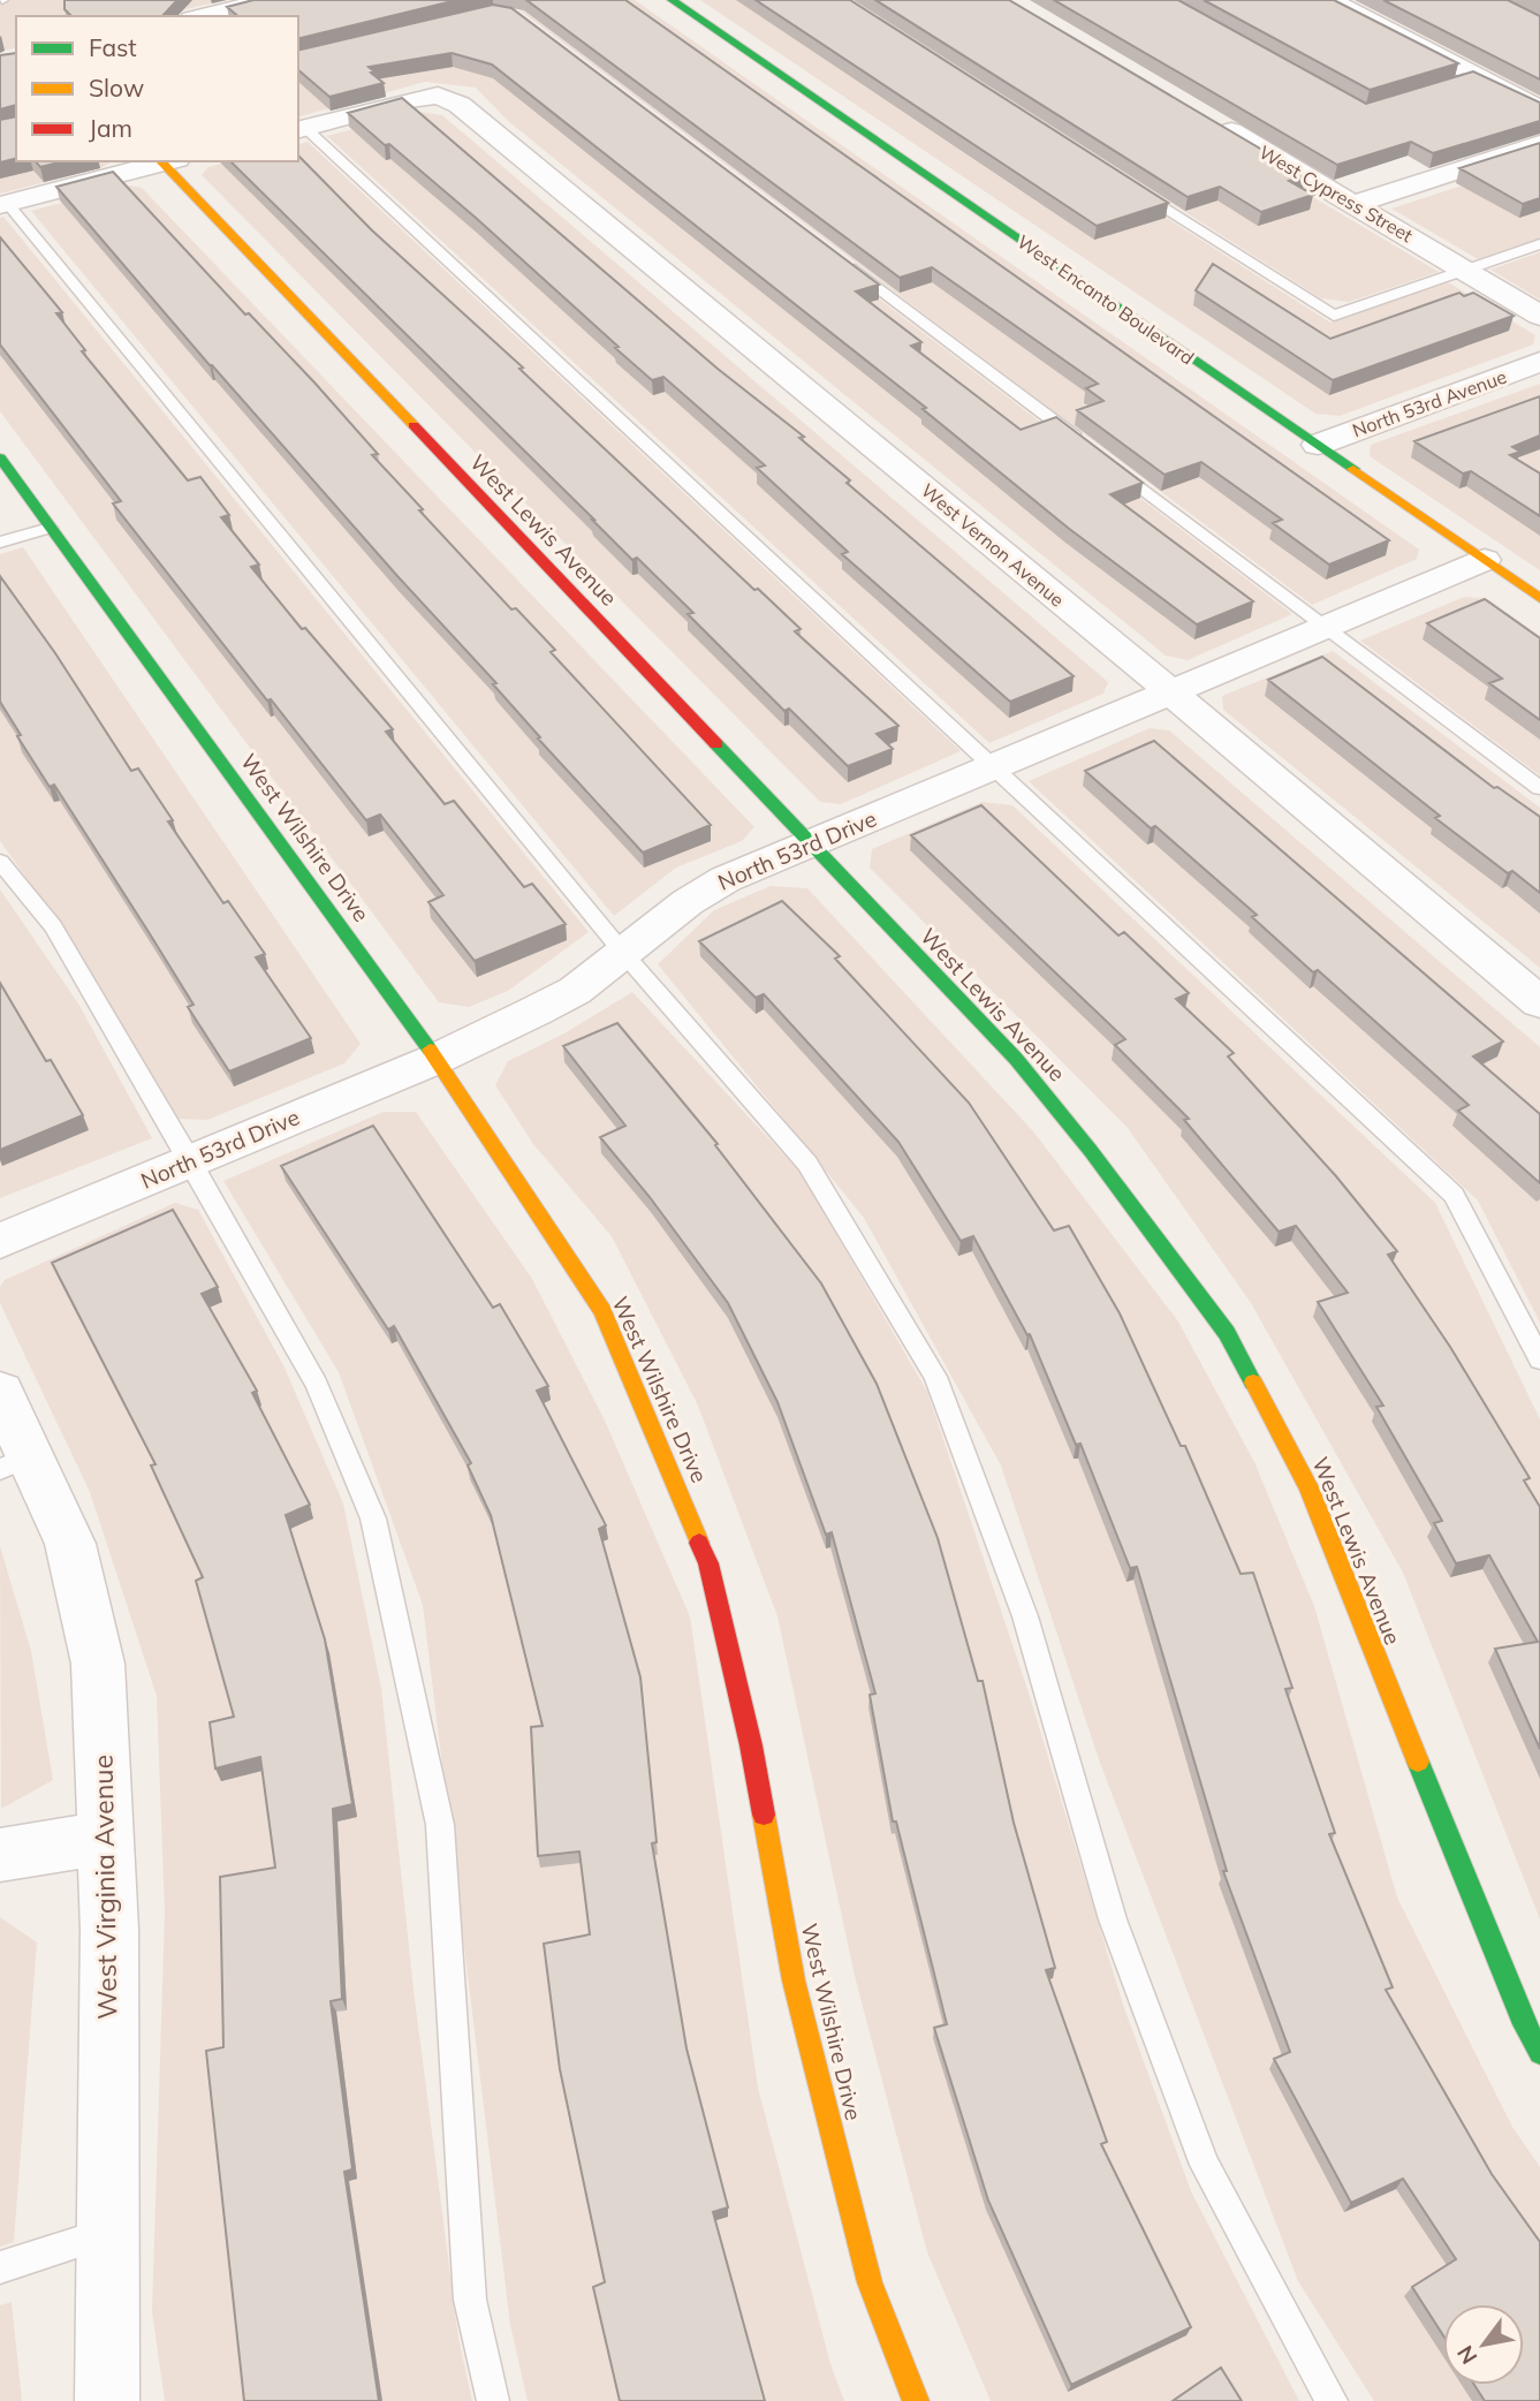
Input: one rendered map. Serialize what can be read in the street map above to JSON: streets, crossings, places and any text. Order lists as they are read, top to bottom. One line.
{"streets":{"street":["West Cypress Street","West Encanto Boulevard","North 53rd Avenue","West Lewis Avenue","West Vernon Avenue","West Wilshire Drive","North 53rd Drive","West Virginia Avenue"]},"crossings":[["West Encanto Boulevard","North 53rd Avenue"],["West Encanto Boulevard","North 53rd Drive"],["West Lewis Avenue","North 53rd Drive"],["West Vernon Avenue","North 53rd Drive"],["West Wilshire Drive","North 53rd Drive"]],"legend":["Fast","Slow","Jam"],"north":"bottom left"}
